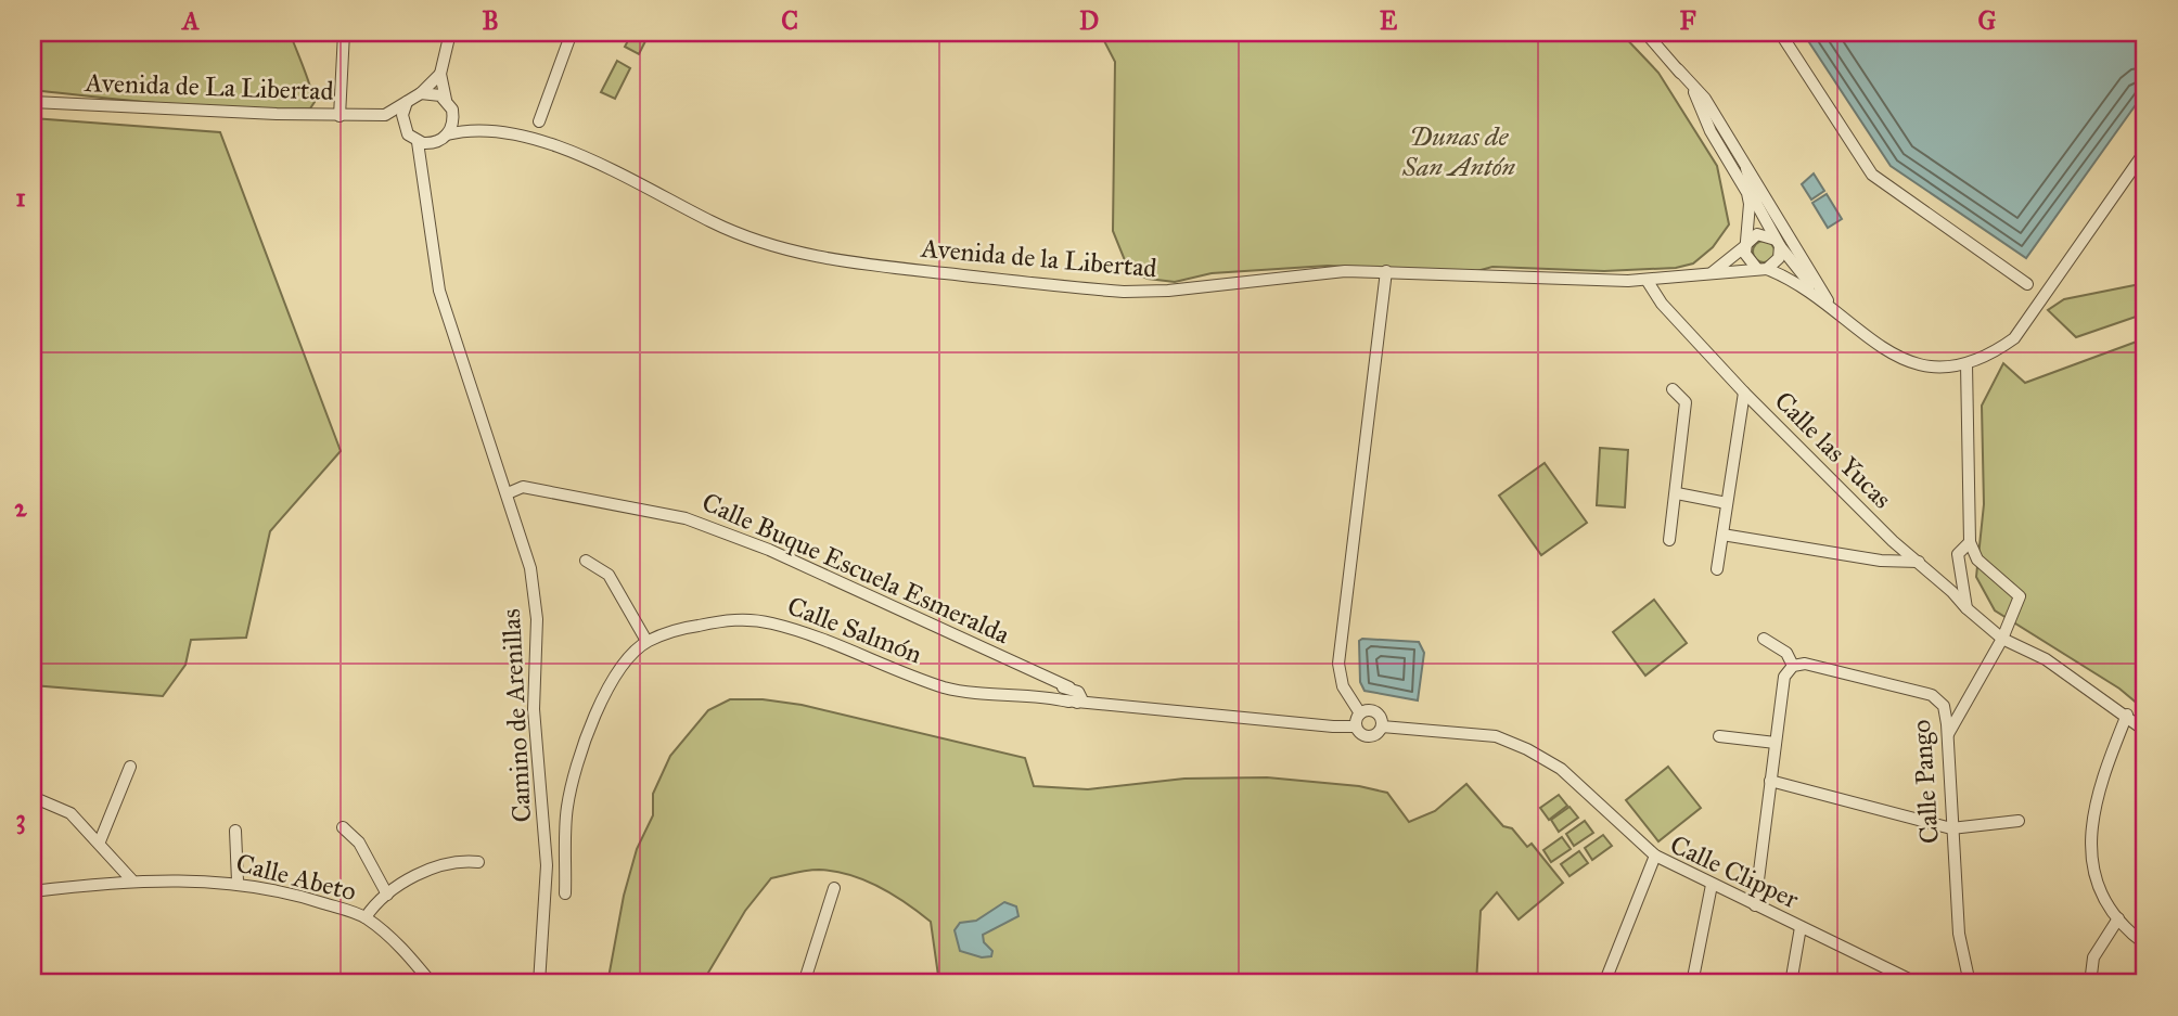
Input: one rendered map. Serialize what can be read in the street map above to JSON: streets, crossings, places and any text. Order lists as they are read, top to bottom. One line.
{"streets":{"street":["Avenida de La Libertad","Avenida de la Libertad","Calle las Yucas","Calle Buque Escuela Esmeralda","Calle Salmón","Camino de Arenillas","Calle Pango","Calle Clipper","Calle Abeto"]},"crossings":[["Avenida de la Libertad","Calle las Yucas"],["Avenida de la Libertad","Camino de Arenillas"],["Calle Buque Escuela Esmeralda","Calle Salmón"],["Calle Buque Escuela Esmeralda","Camino de Arenillas"]],"parks":["Dunas de San Antón"],"grid":{"columns":["A","B","C","D","E","F","G"],"rows":["1","2","3"]}}
